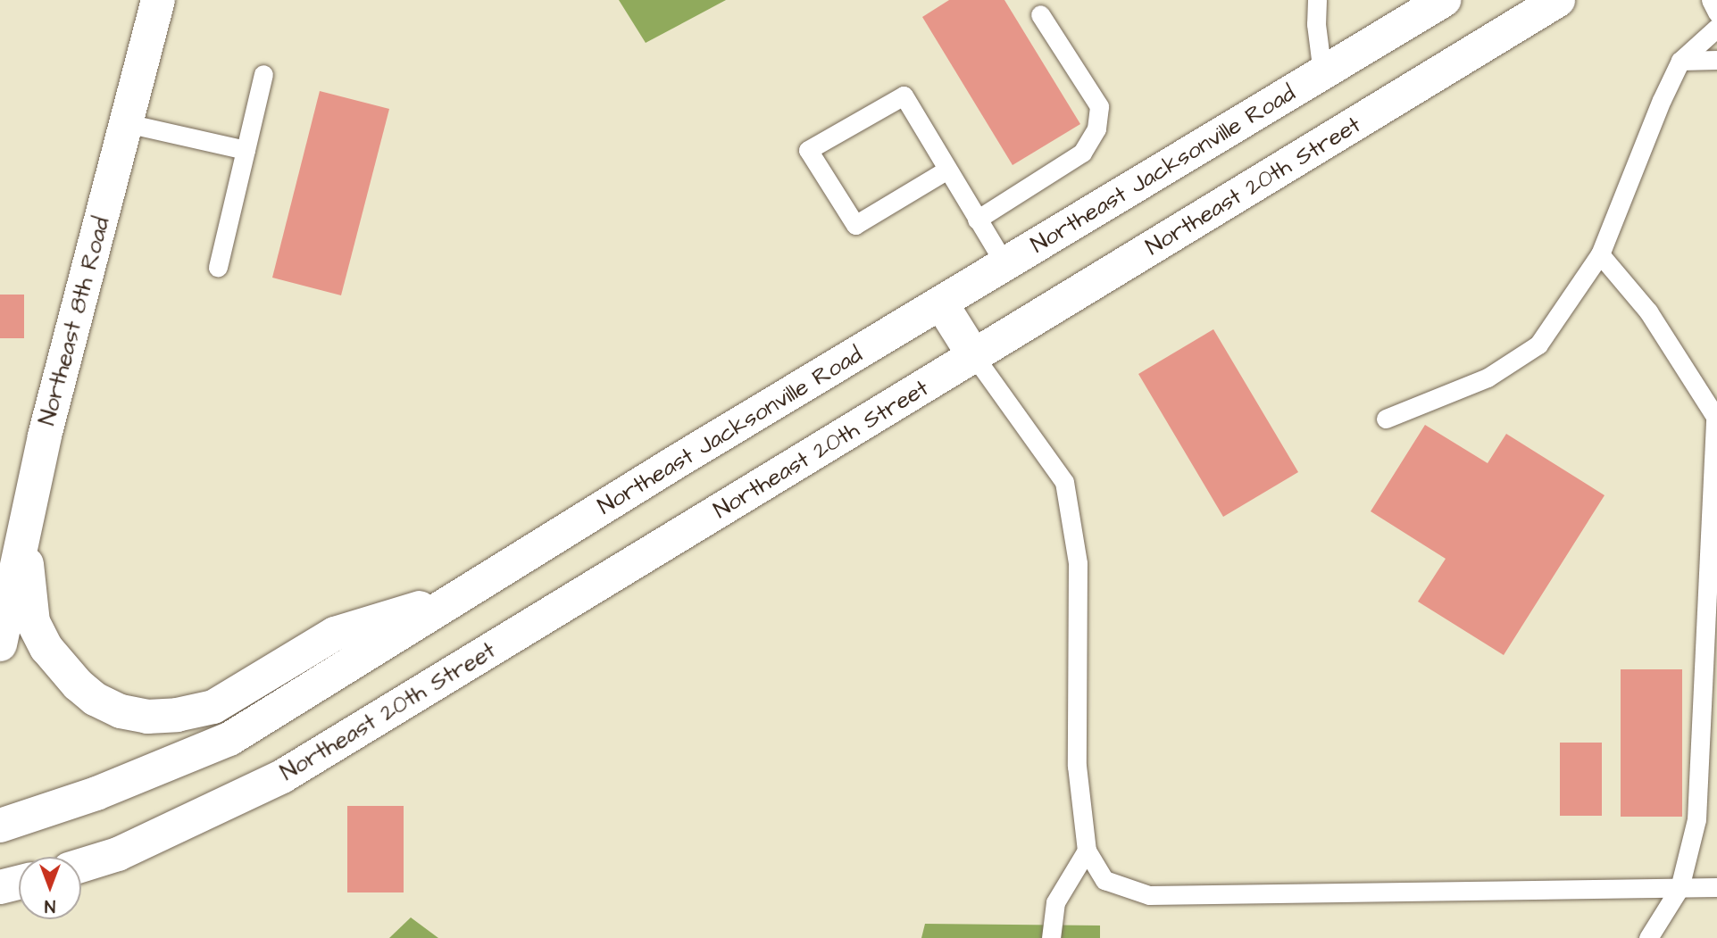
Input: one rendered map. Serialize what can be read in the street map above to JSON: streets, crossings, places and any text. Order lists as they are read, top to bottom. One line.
{"streets":{"main road":["Northeast Jacksonville Road","Northeast 20th Street","Northeast 8th Road"]},"north":"bottom"}
